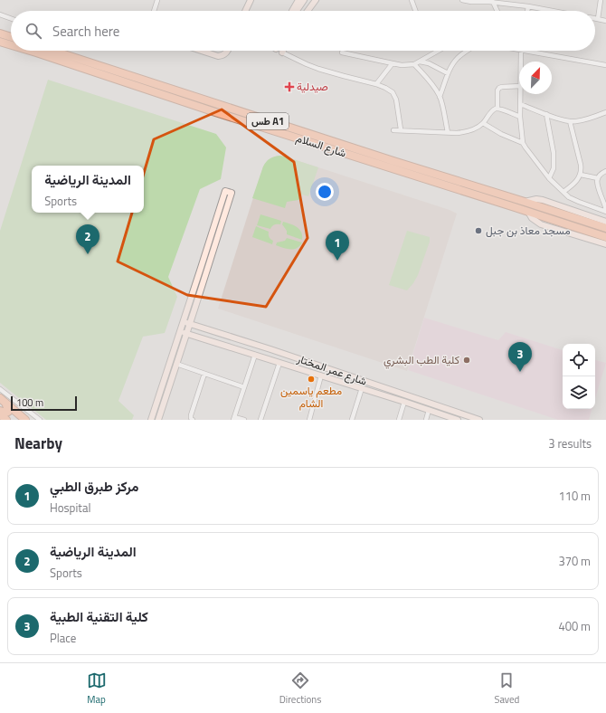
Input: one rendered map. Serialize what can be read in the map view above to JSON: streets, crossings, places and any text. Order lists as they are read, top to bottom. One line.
{"streets":{"highway":["طس A1","شارع السلام"],"street":["شارع عمر المختار"]},"places":{"health":["صيدلية"],"other":["مسجد معاذ بن جبل","كلية الطب البشري","مطعم ياسمين الشام"]},"scale_bar":"100 m","north":"top right","page":{"search":"Search here","popup":["المدينة الرياضية","Sports"],"pins":["2","1","3"],"scale":"100 m","heading":["Nearby","3 results"],"list":[{"mark":"1","name":"مركز طبرق الطبي","note":"Hospital","value":"110 m"},{"mark":"2","name":"المدينة الرياضية","note":"Sports","value":"370 m"},{"mark":"3","name":"كلية التقنية الطبية","note":"Place","value":"400 m"}],"nav":["Map","Directions","Saved"]}}
